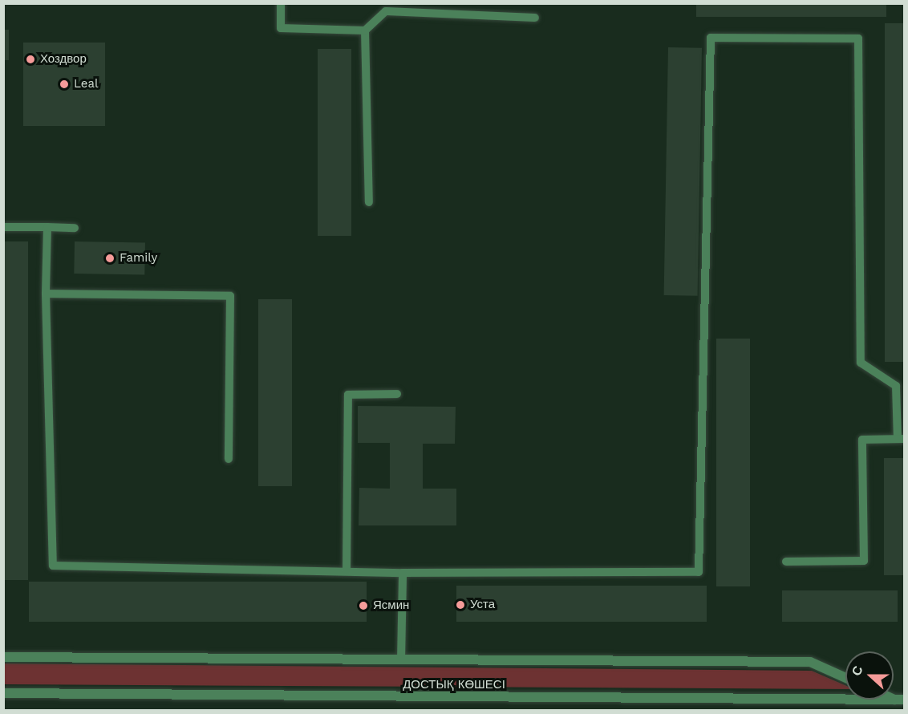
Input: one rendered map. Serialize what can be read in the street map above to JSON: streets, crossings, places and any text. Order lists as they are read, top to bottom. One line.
{"streets":{"street":["ДОСТЫҚ КӨШЕСІ"]},"places":["Хоздвор","Leal","Family","Уста","Ясмин"],"north":"left"}
